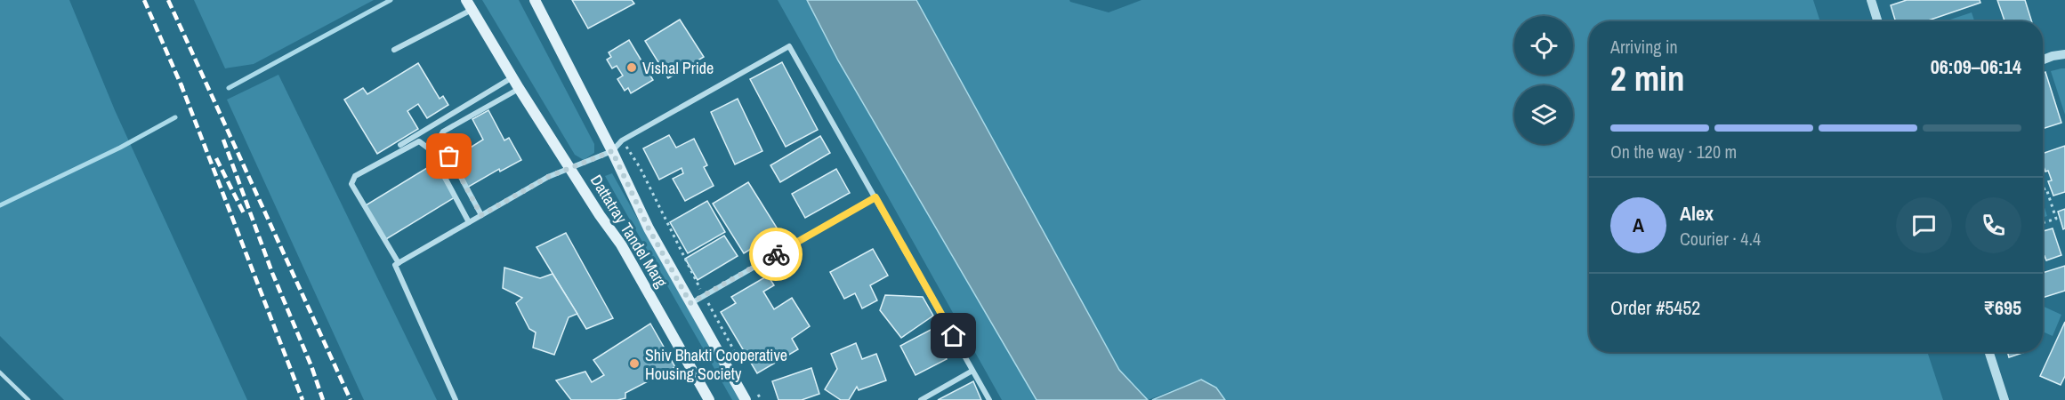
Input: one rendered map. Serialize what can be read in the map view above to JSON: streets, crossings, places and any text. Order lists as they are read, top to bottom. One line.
{"streets":{"main road":["Dattatray Tandel Marg"]},"places":["Vishal Pride","Shiv Bhakti Cooperative Housing Society"],"page":{"heading":["2 min","Arriving in","06:09–06:14"],"panel":["Alex","Courier · 4.4","Order #5452","₹695"],"bar":"On the way · 120 m","round":"A"}}
